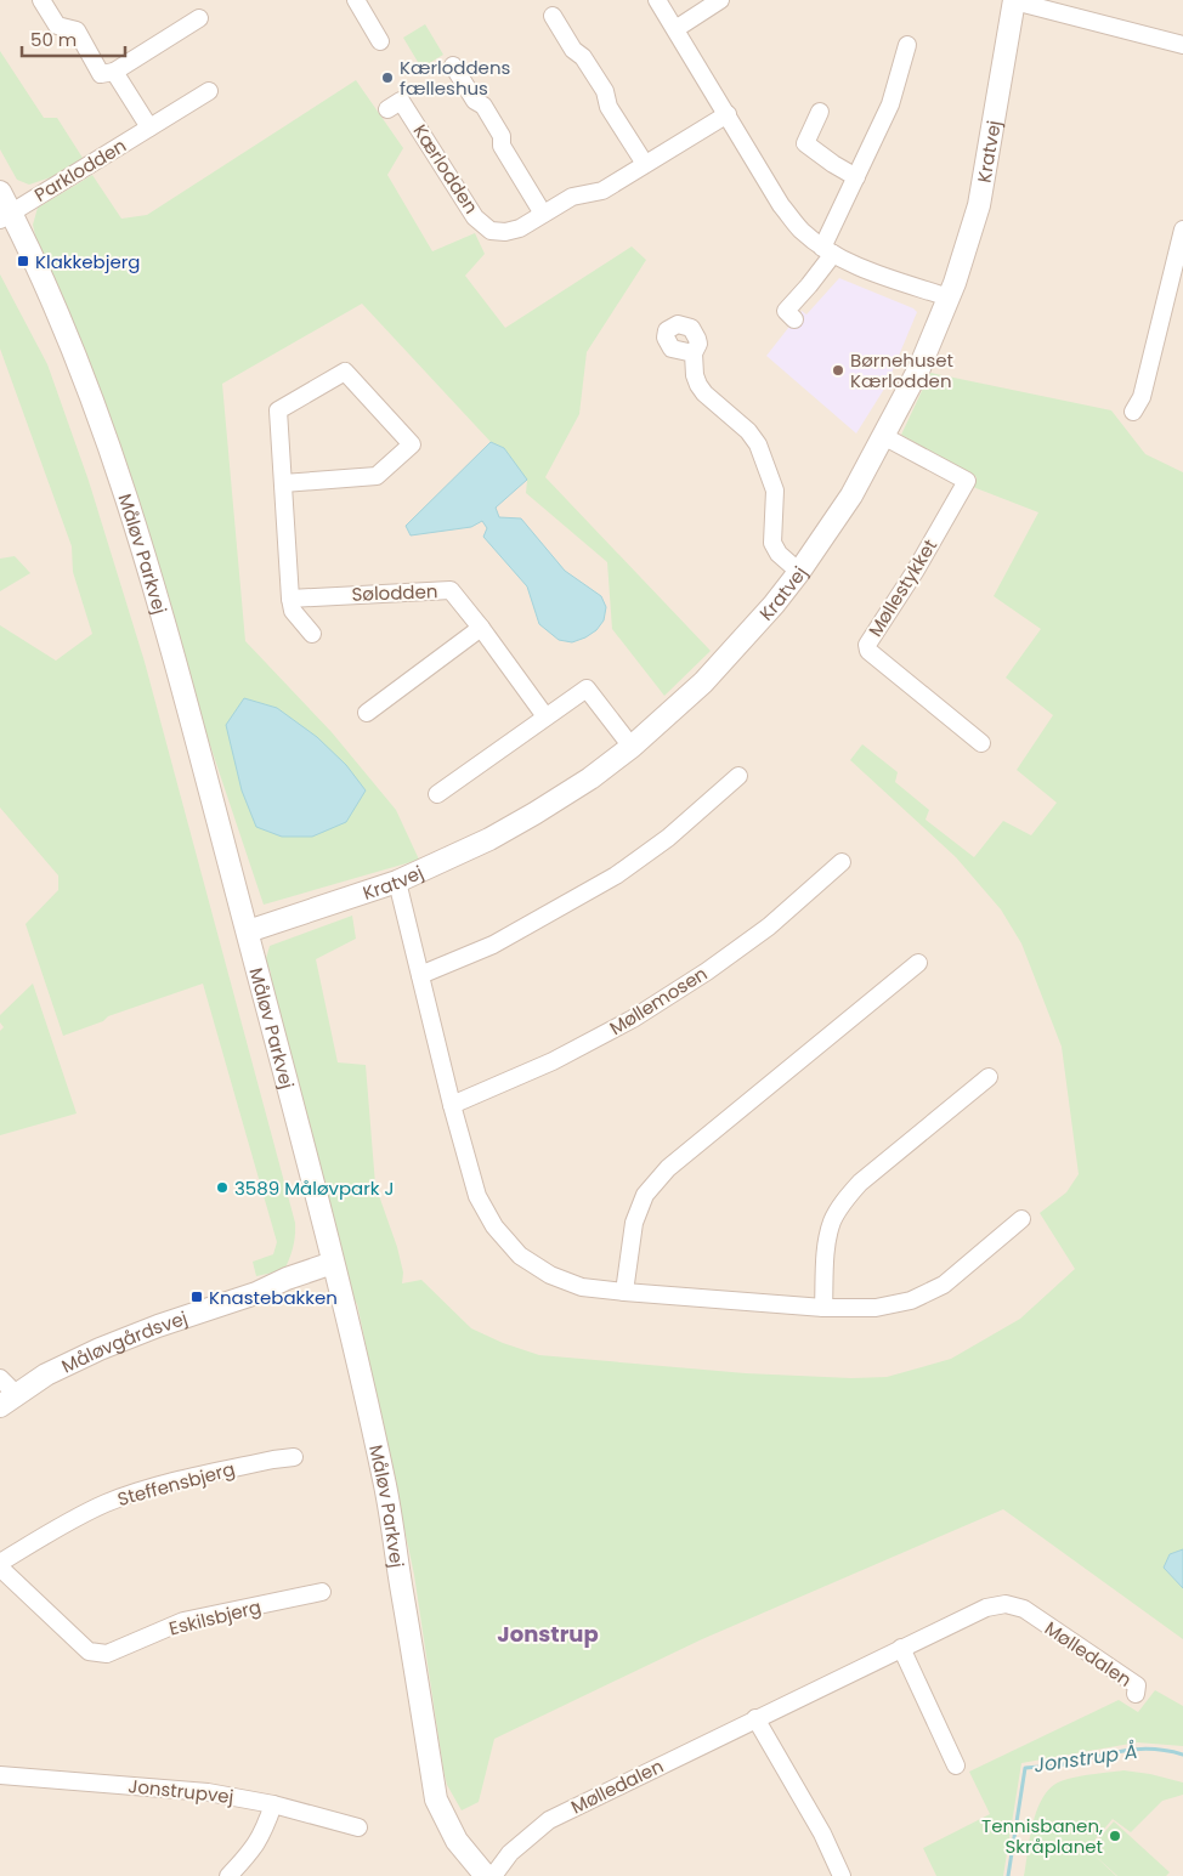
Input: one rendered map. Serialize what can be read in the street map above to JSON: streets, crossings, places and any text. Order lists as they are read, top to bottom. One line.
{"streets":{"street":["Kratvej","Kærlodden","Parklodden","Måløv Parkvej","Møllestykket","Sølodden","Møllemosen","Måløvgårdsvej","Steffensbjerg","Eskilsbjerg","Mølledalen","Jonstrupvej"]},"crossings":[["Kratvej","Måløv Parkvej"],["Kratvej","Møllestykket"],["Parklodden","Måløv Parkvej"],["Måløv Parkvej","Måløvgårdsvej"],["Steffensbjerg","Eskilsbjerg"]],"districts":["Jonstrup"],"water":["Jonstrup Å"],"places":{"other":["Kærloddens fælleshus","Børnehuset Kærlodden","3589 Måløvpark J","Tennisbanen, Skråplanet"],"transit":["Klakkebjerg","Knastebakken"]},"scale_bar":"50 m"}
